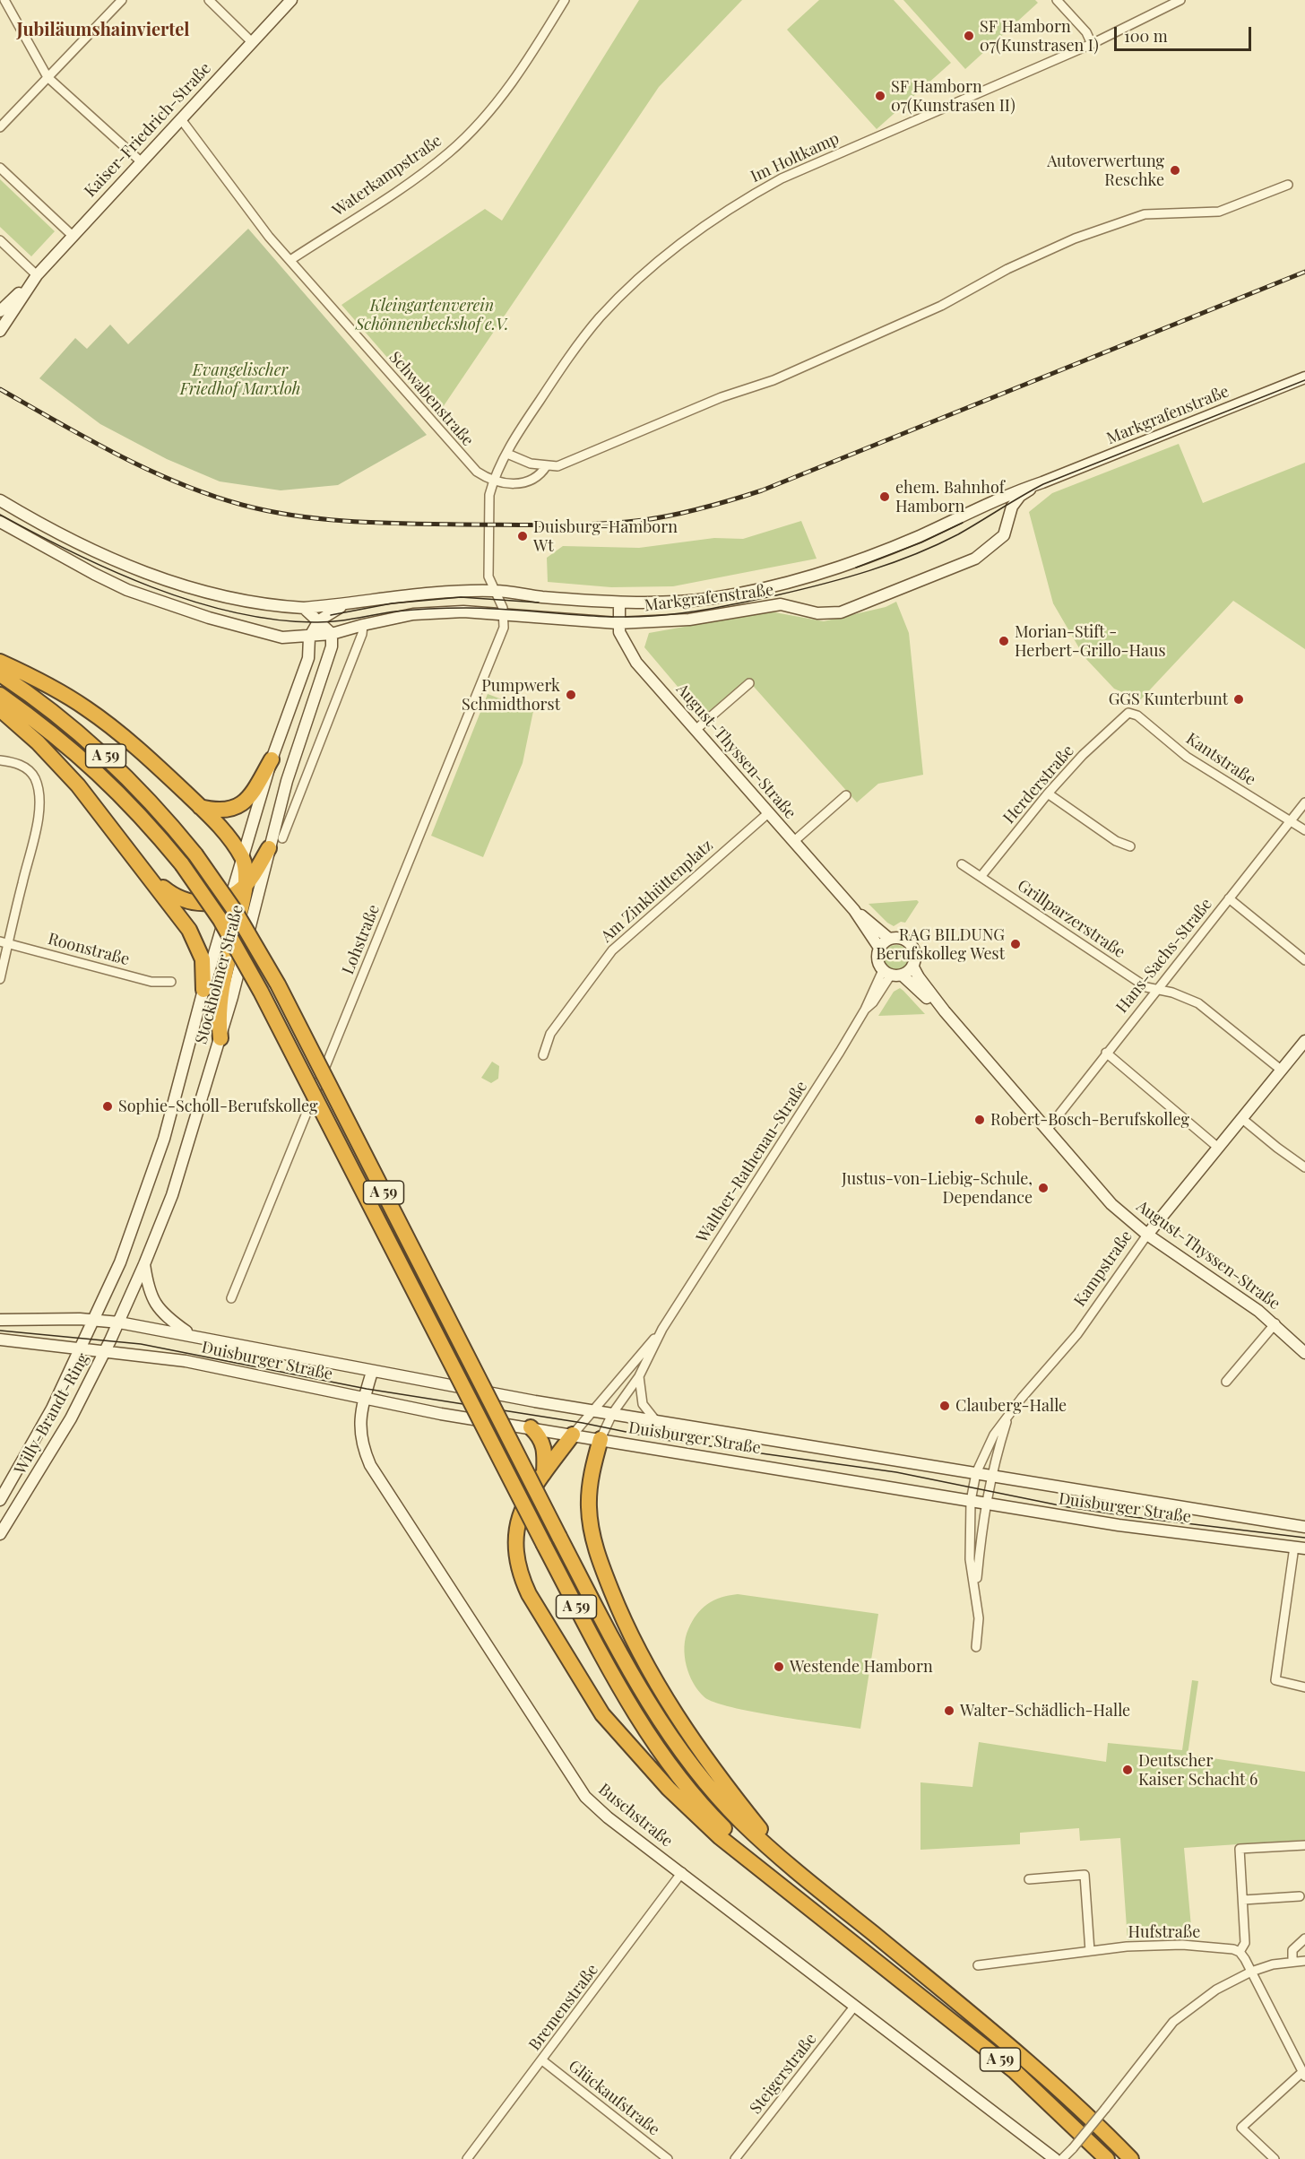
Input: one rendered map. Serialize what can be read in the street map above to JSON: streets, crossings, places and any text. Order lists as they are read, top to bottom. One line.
{"streets":{"highway":["A 59"],"main road":["Kaiser-Friedrich-Straße","Markgrafenstraße","August-Thyssen-Straße","Stockholmer Straße","Kampstraße","Duisburger Straße","Willy-Brandt-Ring","Buschstraße"],"street":["Im Holtkamp","Waterkampstraße","Schwabenstraße","Kantstraße","Herderstraße","Am Zinkhüttenplatz","Grillparzerstraße","Lohstraße","Roonstraße","Hans-Sachs-Straße","Walther-Rathenau-Straße","Hufstraße","Bremenstraße","Steigerstraße","Glückaufstraße"]},"crossings":[["Kaiser-Friedrich-Straße","Schwabenstraße"],["Im Holtkamp","Schwabenstraße"],["Waterkampstraße","Schwabenstraße"],["Markgrafenstraße","August-Thyssen-Straße"],["Markgrafenstraße","Lohstraße"],["Markgrafenstraße","Stockholmer Straße"],["August-Thyssen-Straße","Am Zinkhüttenplatz"],["August-Thyssen-Straße","Hans-Sachs-Straße"],["August-Thyssen-Straße","Walther-Rathenau-Straße"],["August-Thyssen-Straße","Kampstraße"],["Kantstraße","Herderstraße"],["Kantstraße","Hans-Sachs-Straße"],["Herderstraße","Grillparzerstraße"],["Grillparzerstraße","Hans-Sachs-Straße"],["Grillparzerstraße","Kampstraße"],["Stockholmer Straße","Duisburger Straße"],["Stockholmer Straße","Willy-Brandt-Ring"],["Walther-Rathenau-Straße","Duisburger Straße"],["Kampstraße","Duisburger Straße"],["Duisburger Straße","Willy-Brandt-Ring"],["Duisburger Straße","Buschstraße"],["Buschstraße","Bremenstraße"],["Buschstraße","Steigerstraße"],["Bremenstraße","Glückaufstraße"]],"districts":["Jubiläumshainviertel"],"parks":["Kleingartenverein Schönnenbeckshof e.V.","Evangelischer Friedhof Marxloh"],"places":["SF Hamborn 07(Kunstrasen I)","SF Hamborn 07(Kunstrasen II)","Autoverwertung Reschke","ehem. Bahnhof Hamborn","Duisburg-Hamborn Wt","Morian-Stift - Herbert-Grillo-Haus","Pumpwerk Schmidthorst","GGS Kunterbunt","RAG BILDUNG Berufskolleg West","Sophie-Scholl-Berufskolleg","Robert-Bosch-Berufskolleg","Justus-von-Liebig-Schule, Dependance","Clauberg-Halle","Westende Hamborn","Walter-Schädlich-Halle","Deutscher Kaiser Schacht 6"],"scale_bar":"100 m"}
